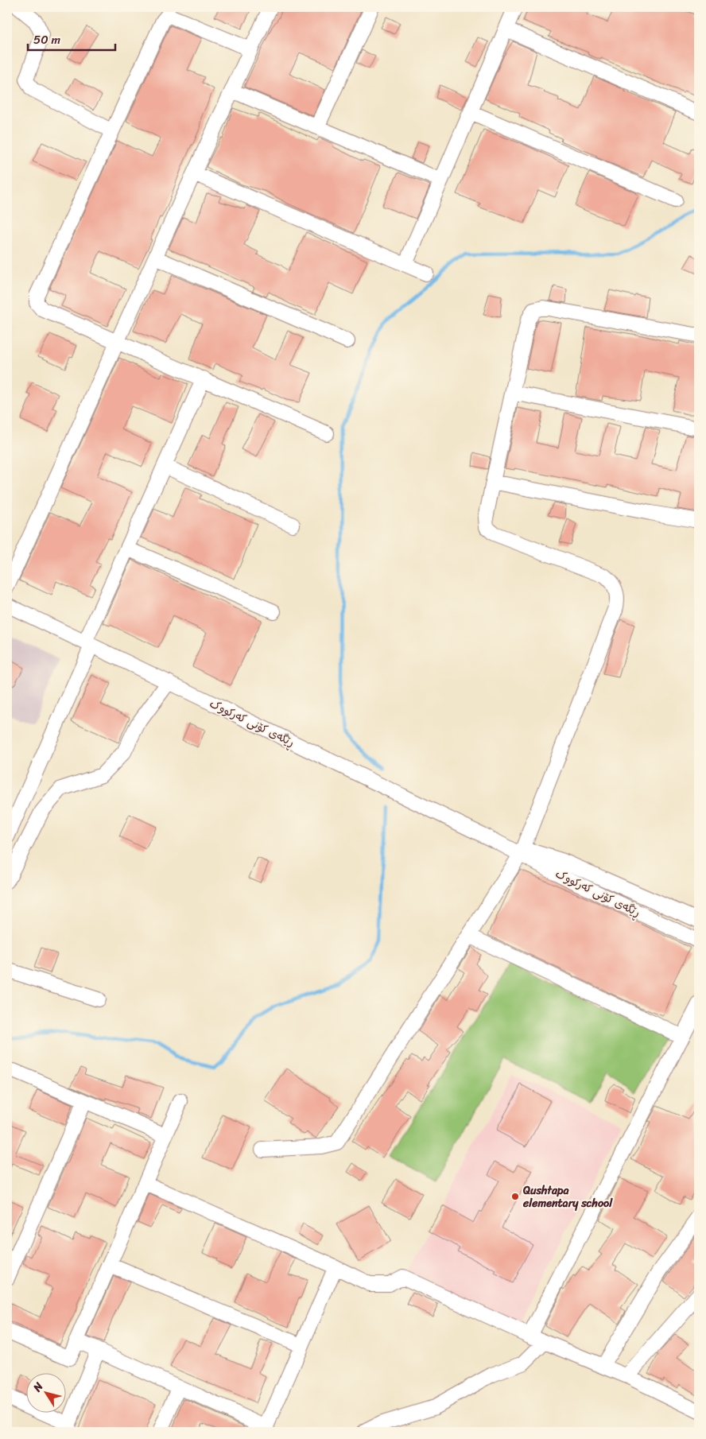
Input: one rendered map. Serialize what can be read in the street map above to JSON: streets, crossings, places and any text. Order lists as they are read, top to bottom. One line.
{"streets":{"street":["ڕێگەی کۆنی کەرکووک"]},"places":["Qushtapa elementary school"],"scale_bar":"50 m","north":"top left"}
